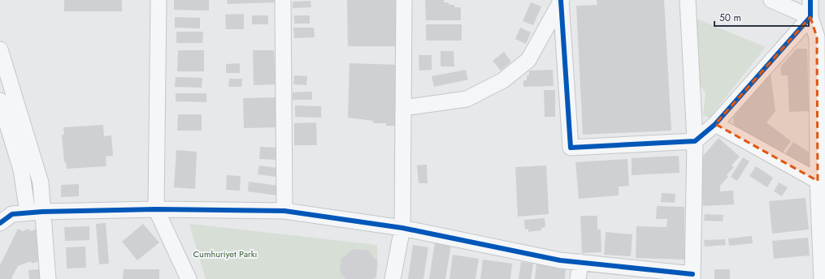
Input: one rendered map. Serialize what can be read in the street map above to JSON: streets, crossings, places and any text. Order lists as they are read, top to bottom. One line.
{"parks":["Cumhuriyet Parkı"],"scale_bar":"50 m"}
